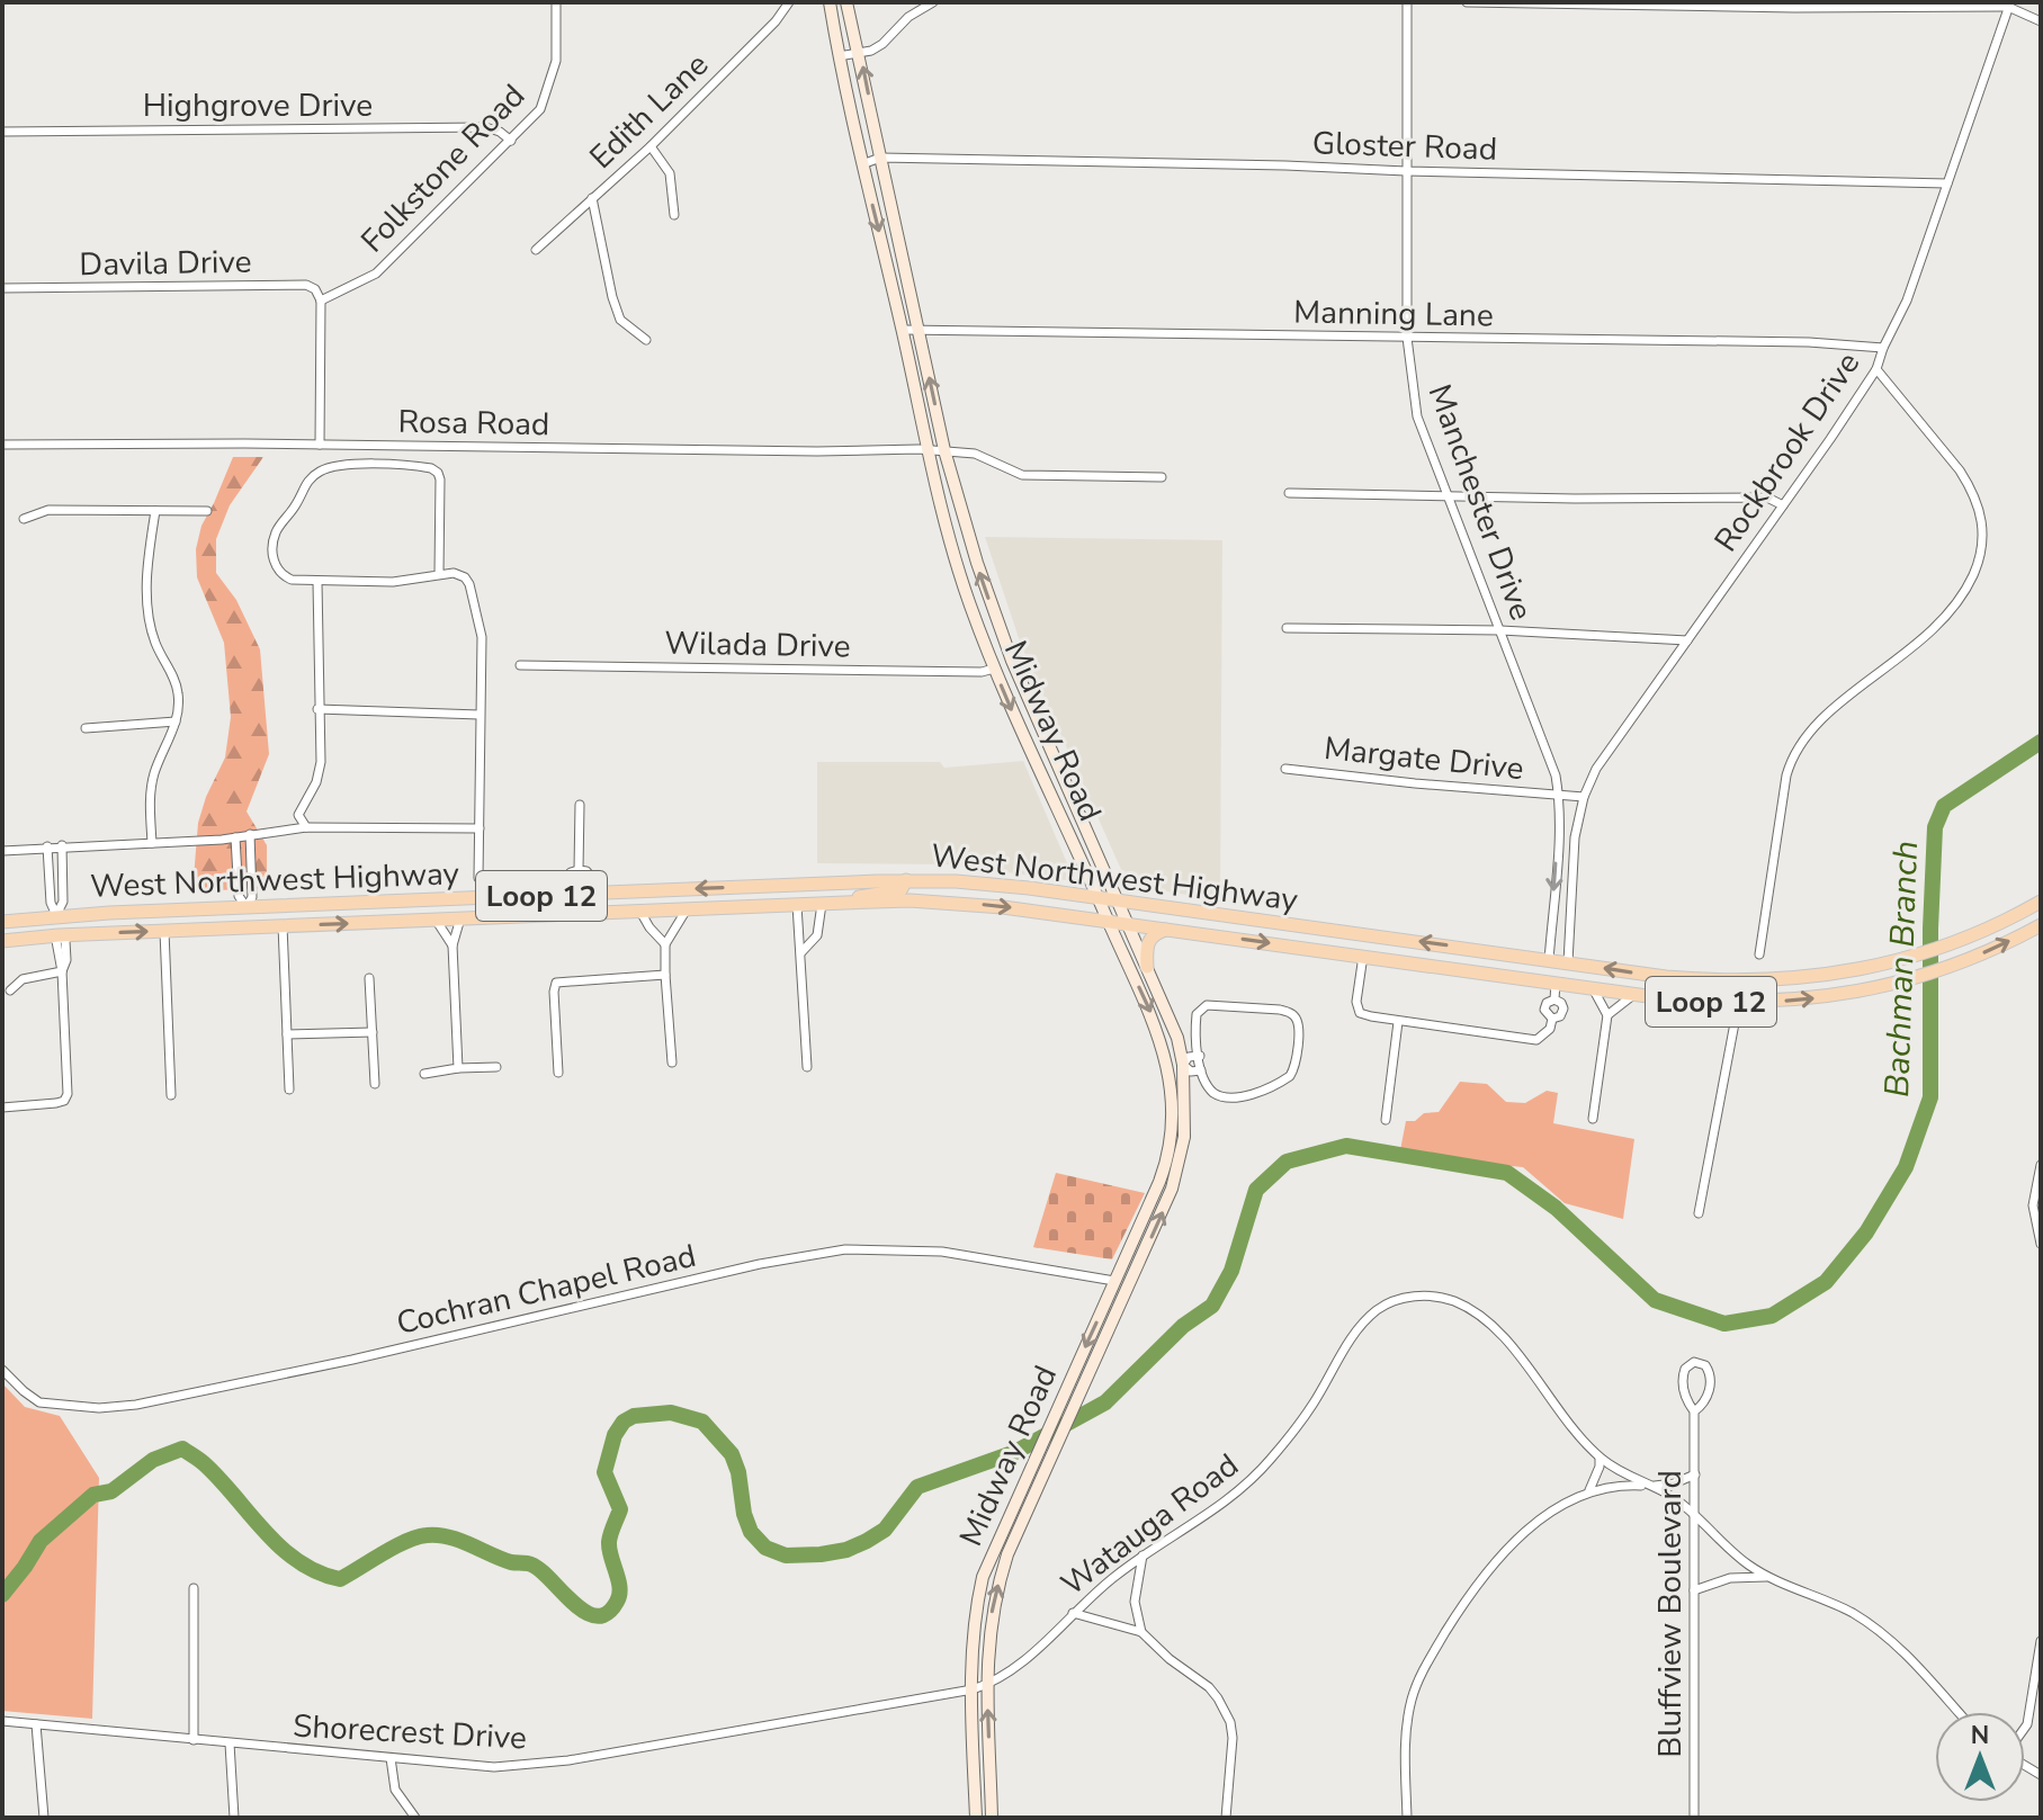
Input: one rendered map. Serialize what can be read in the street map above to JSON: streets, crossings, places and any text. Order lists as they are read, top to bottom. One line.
{"streets":{"main road":["Midway Road","West Northwest Highway","Loop 12"],"street":["Highgrove Drive","Edith Lane","Gloster Road","Folkstone Road","Davila Drive","Manning Lane","Rosa Road","Rockbrook Drive","Manchester Drive","Wilada Drive","Margate Drive","Cochran Chapel Road","Watauga Road","Bluffview Boulevard","Shorecrest Drive"]},"crossings":[["Highgrove Drive","Folkstone Road"],["Gloster Road","Rockbrook Drive"],["Gloster Road","Manchester Drive"],["Gloster Road","Midway Road"],["Folkstone Road","Davila Drive"],["Manning Lane","Rockbrook Drive"],["Manning Lane","Manchester Drive"],["Manning Lane","Midway Road"],["Rosa Road","Midway Road"],["Rockbrook Drive","West Northwest Highway"],["Manchester Drive","Margate Drive"],["Wilada Drive","Midway Road"],["Midway Road","West Northwest Highway"],["Midway Road","Cochran Chapel Road"],["Midway Road","Watauga Road"],["Midway Road","Shorecrest Drive"],["Watauga Road","Bluffview Boulevard"],["Watauga Road","Shorecrest Drive"]],"water":["Bachman Branch"],"north":"top"}
